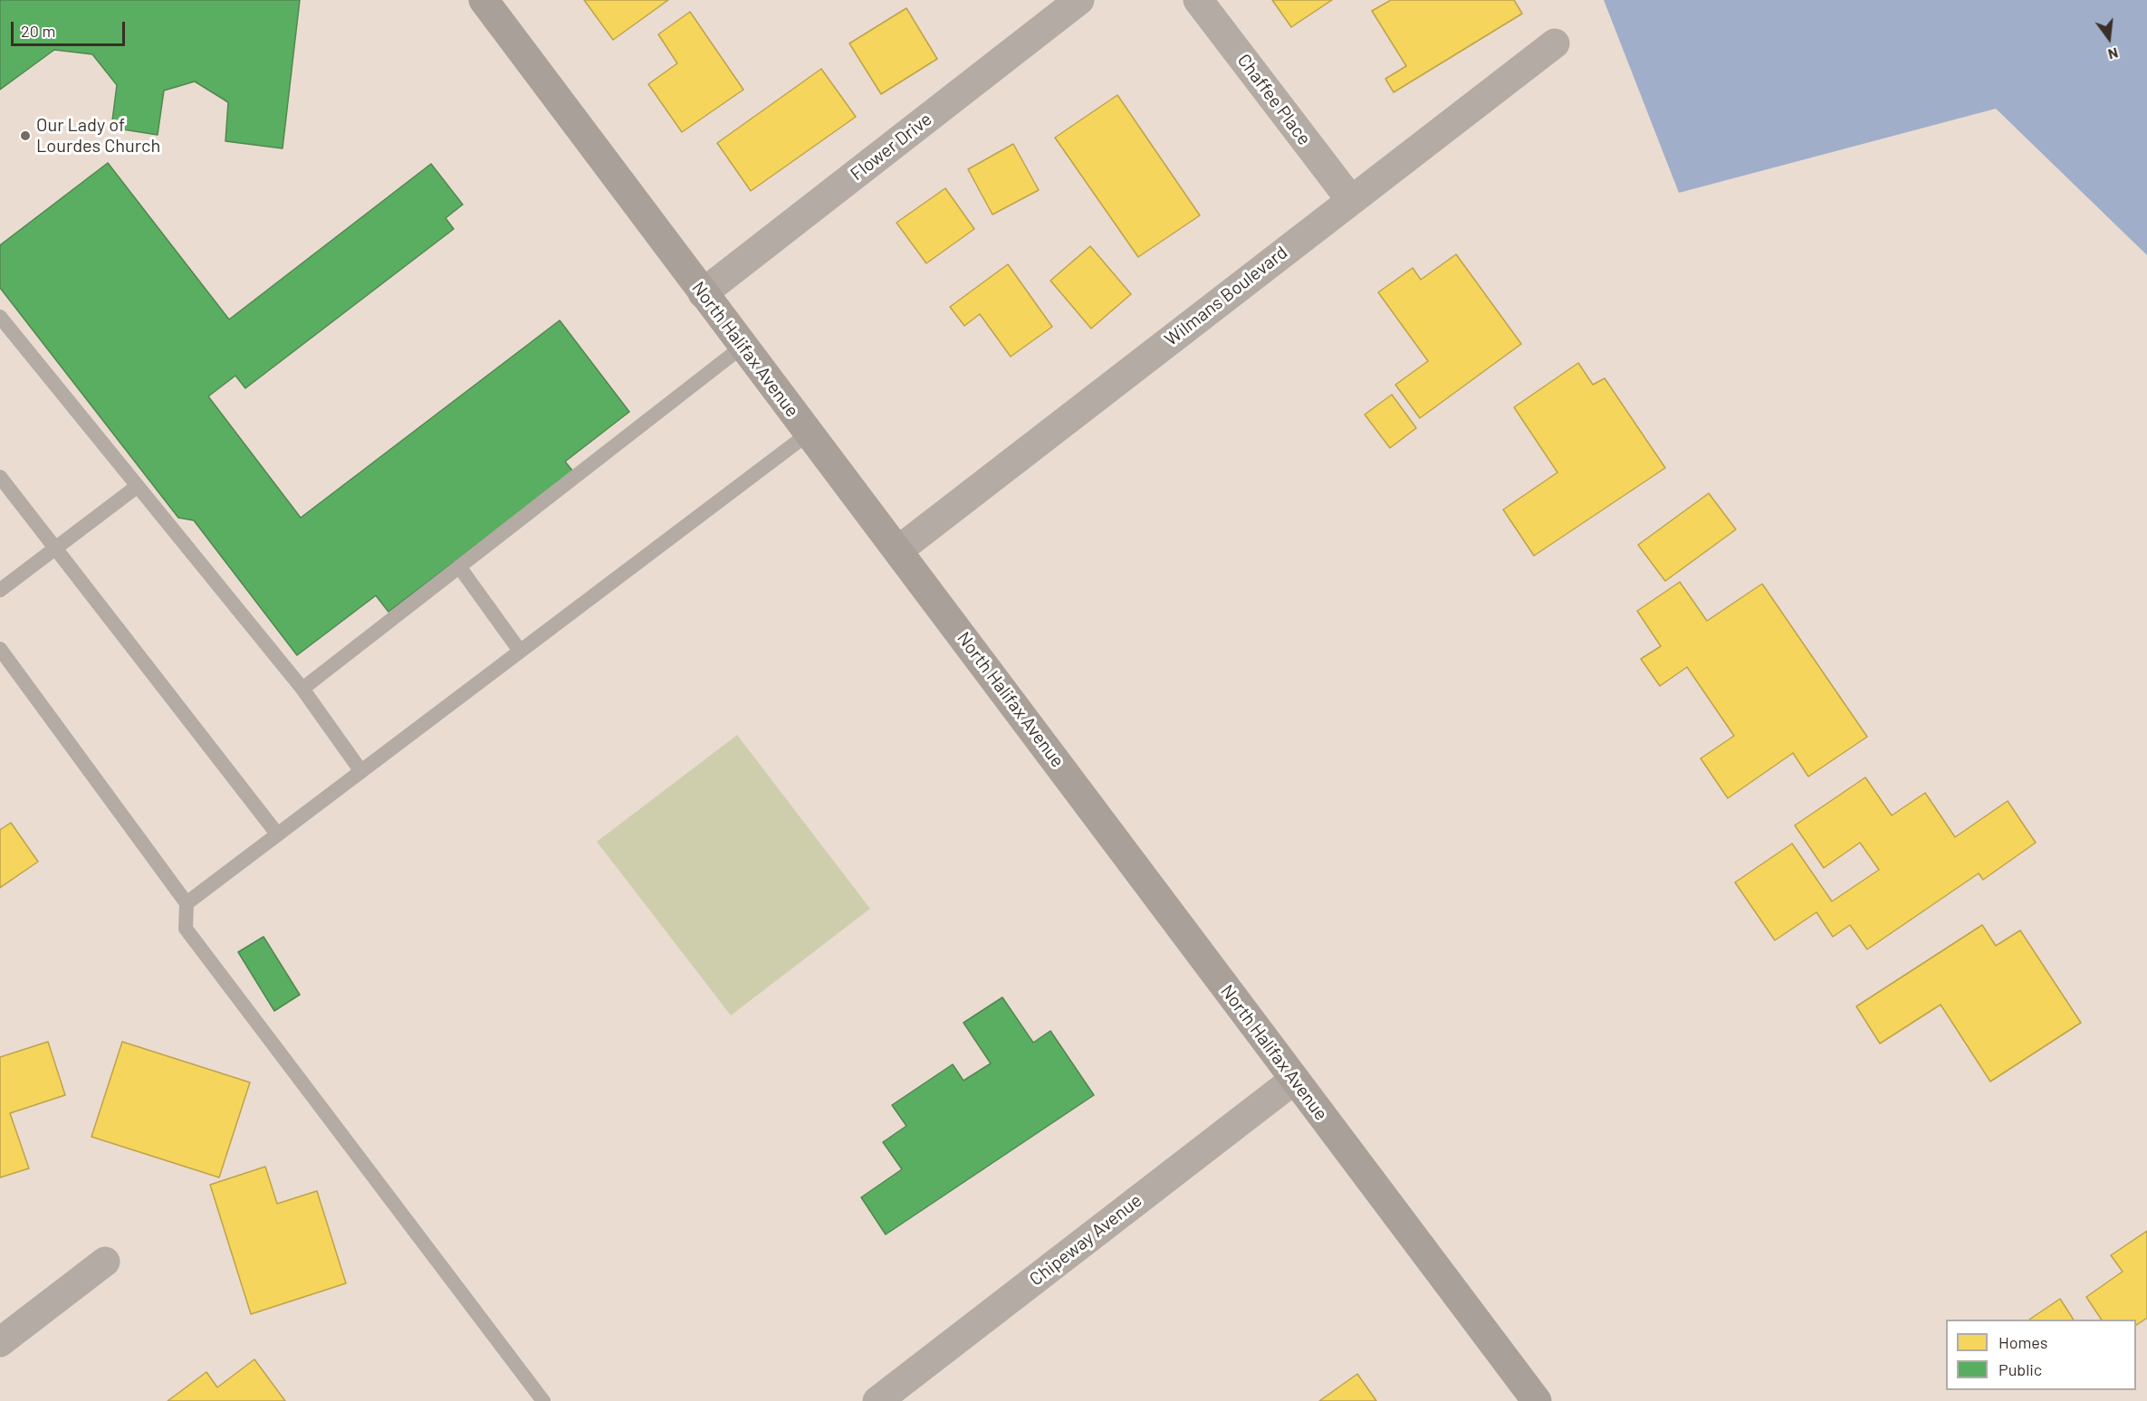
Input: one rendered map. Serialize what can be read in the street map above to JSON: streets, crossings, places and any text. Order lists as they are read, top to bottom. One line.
{"streets":{"street":["Chaffee Place","Flower Drive","Wilmans Boulevard","North Halifax Avenue","Chipeway Avenue"]},"crossings":[["Chaffee Place","Wilmans Boulevard"],["Flower Drive","North Halifax Avenue"],["Wilmans Boulevard","North Halifax Avenue"],["North Halifax Avenue","Chipeway Avenue"]],"places":["Our Lady of Lourdes Church"],"legend":["Homes","Public"],"scale_bar":"20 m","north":"bottom"}
